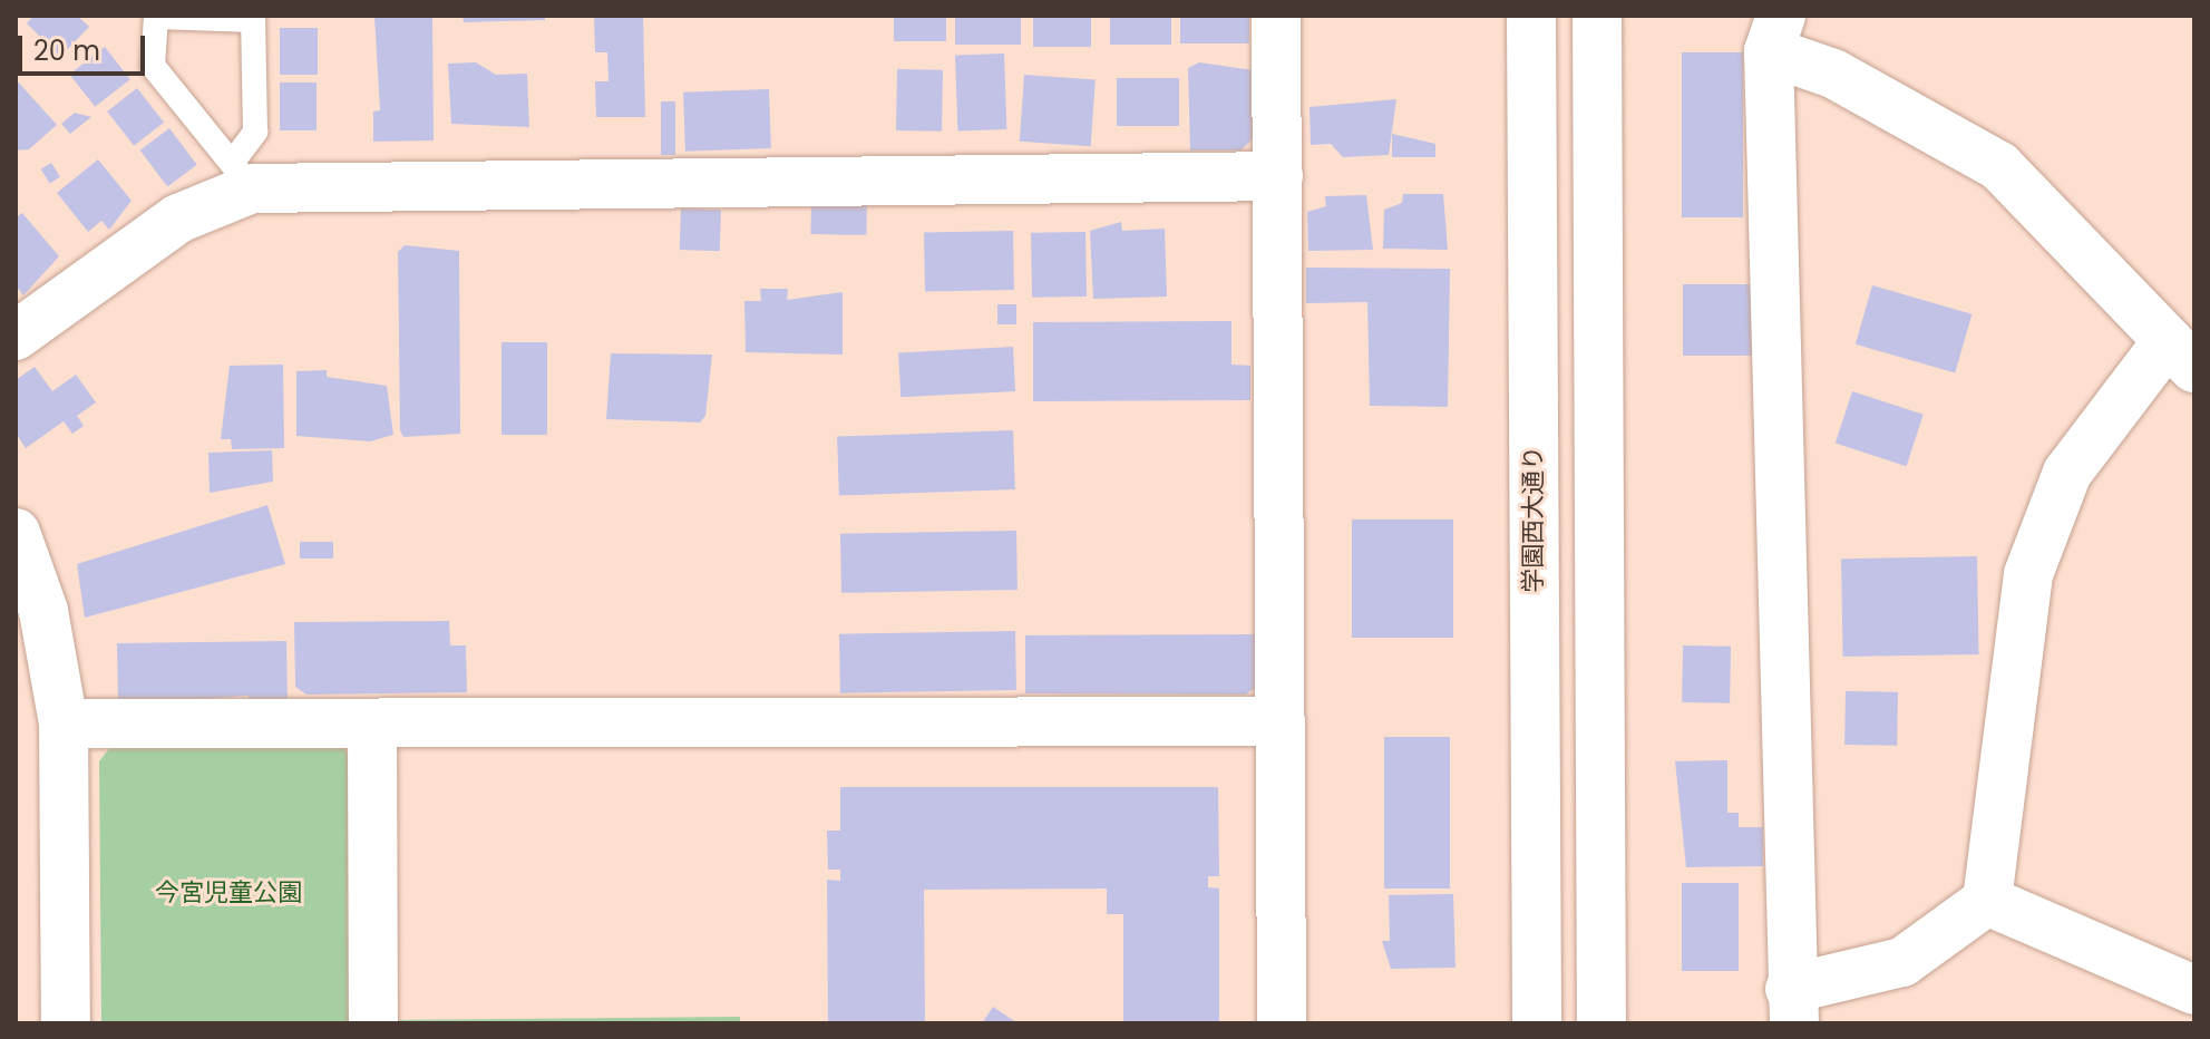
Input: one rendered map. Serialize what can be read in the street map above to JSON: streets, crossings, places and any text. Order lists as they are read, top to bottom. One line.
{"streets":{"street":["学園西大通り"]},"parks":["今宮児童公園"],"scale_bar":"20 m"}
